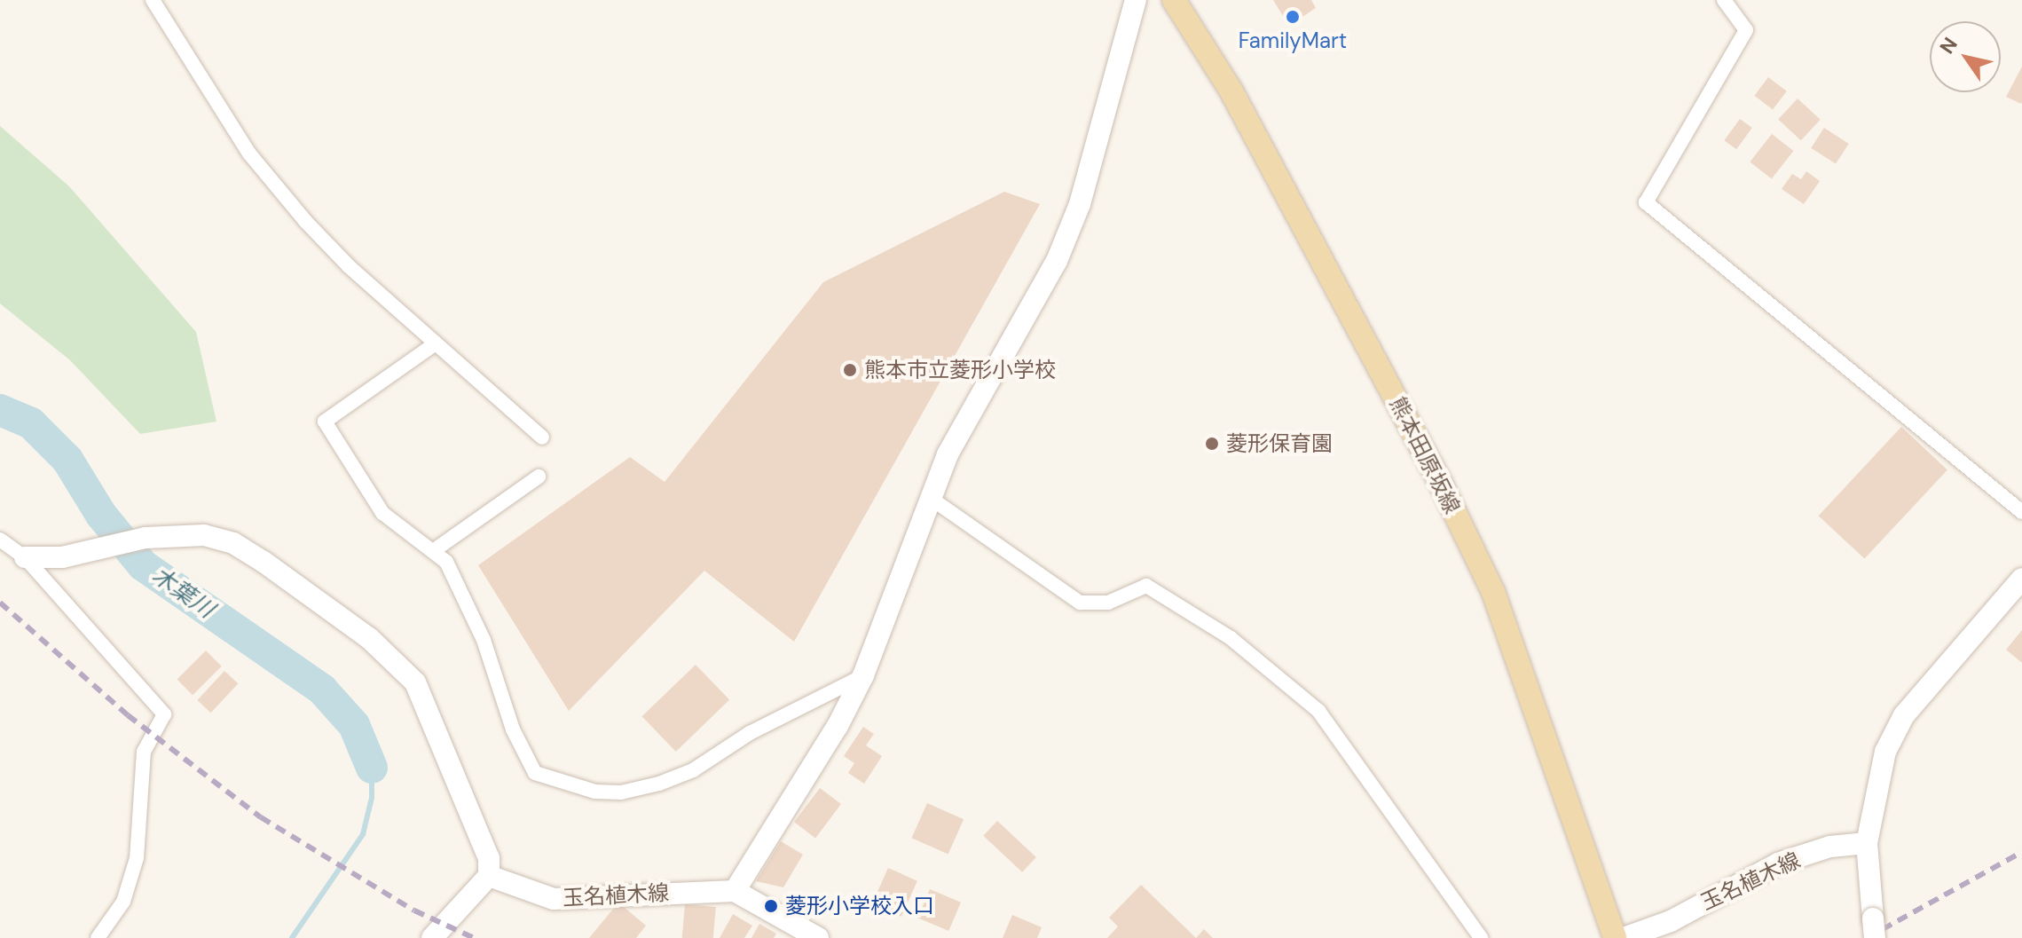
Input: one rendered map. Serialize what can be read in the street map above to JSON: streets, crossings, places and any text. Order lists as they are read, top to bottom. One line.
{"streets":{"main road":["熊本田原坂線"],"street":["玉名植木線"]},"water":["木葉川"],"places":["FamilyMart","熊本市立菱形小学校","菱形保育園","菱形小学校入口"],"north":"top left"}
